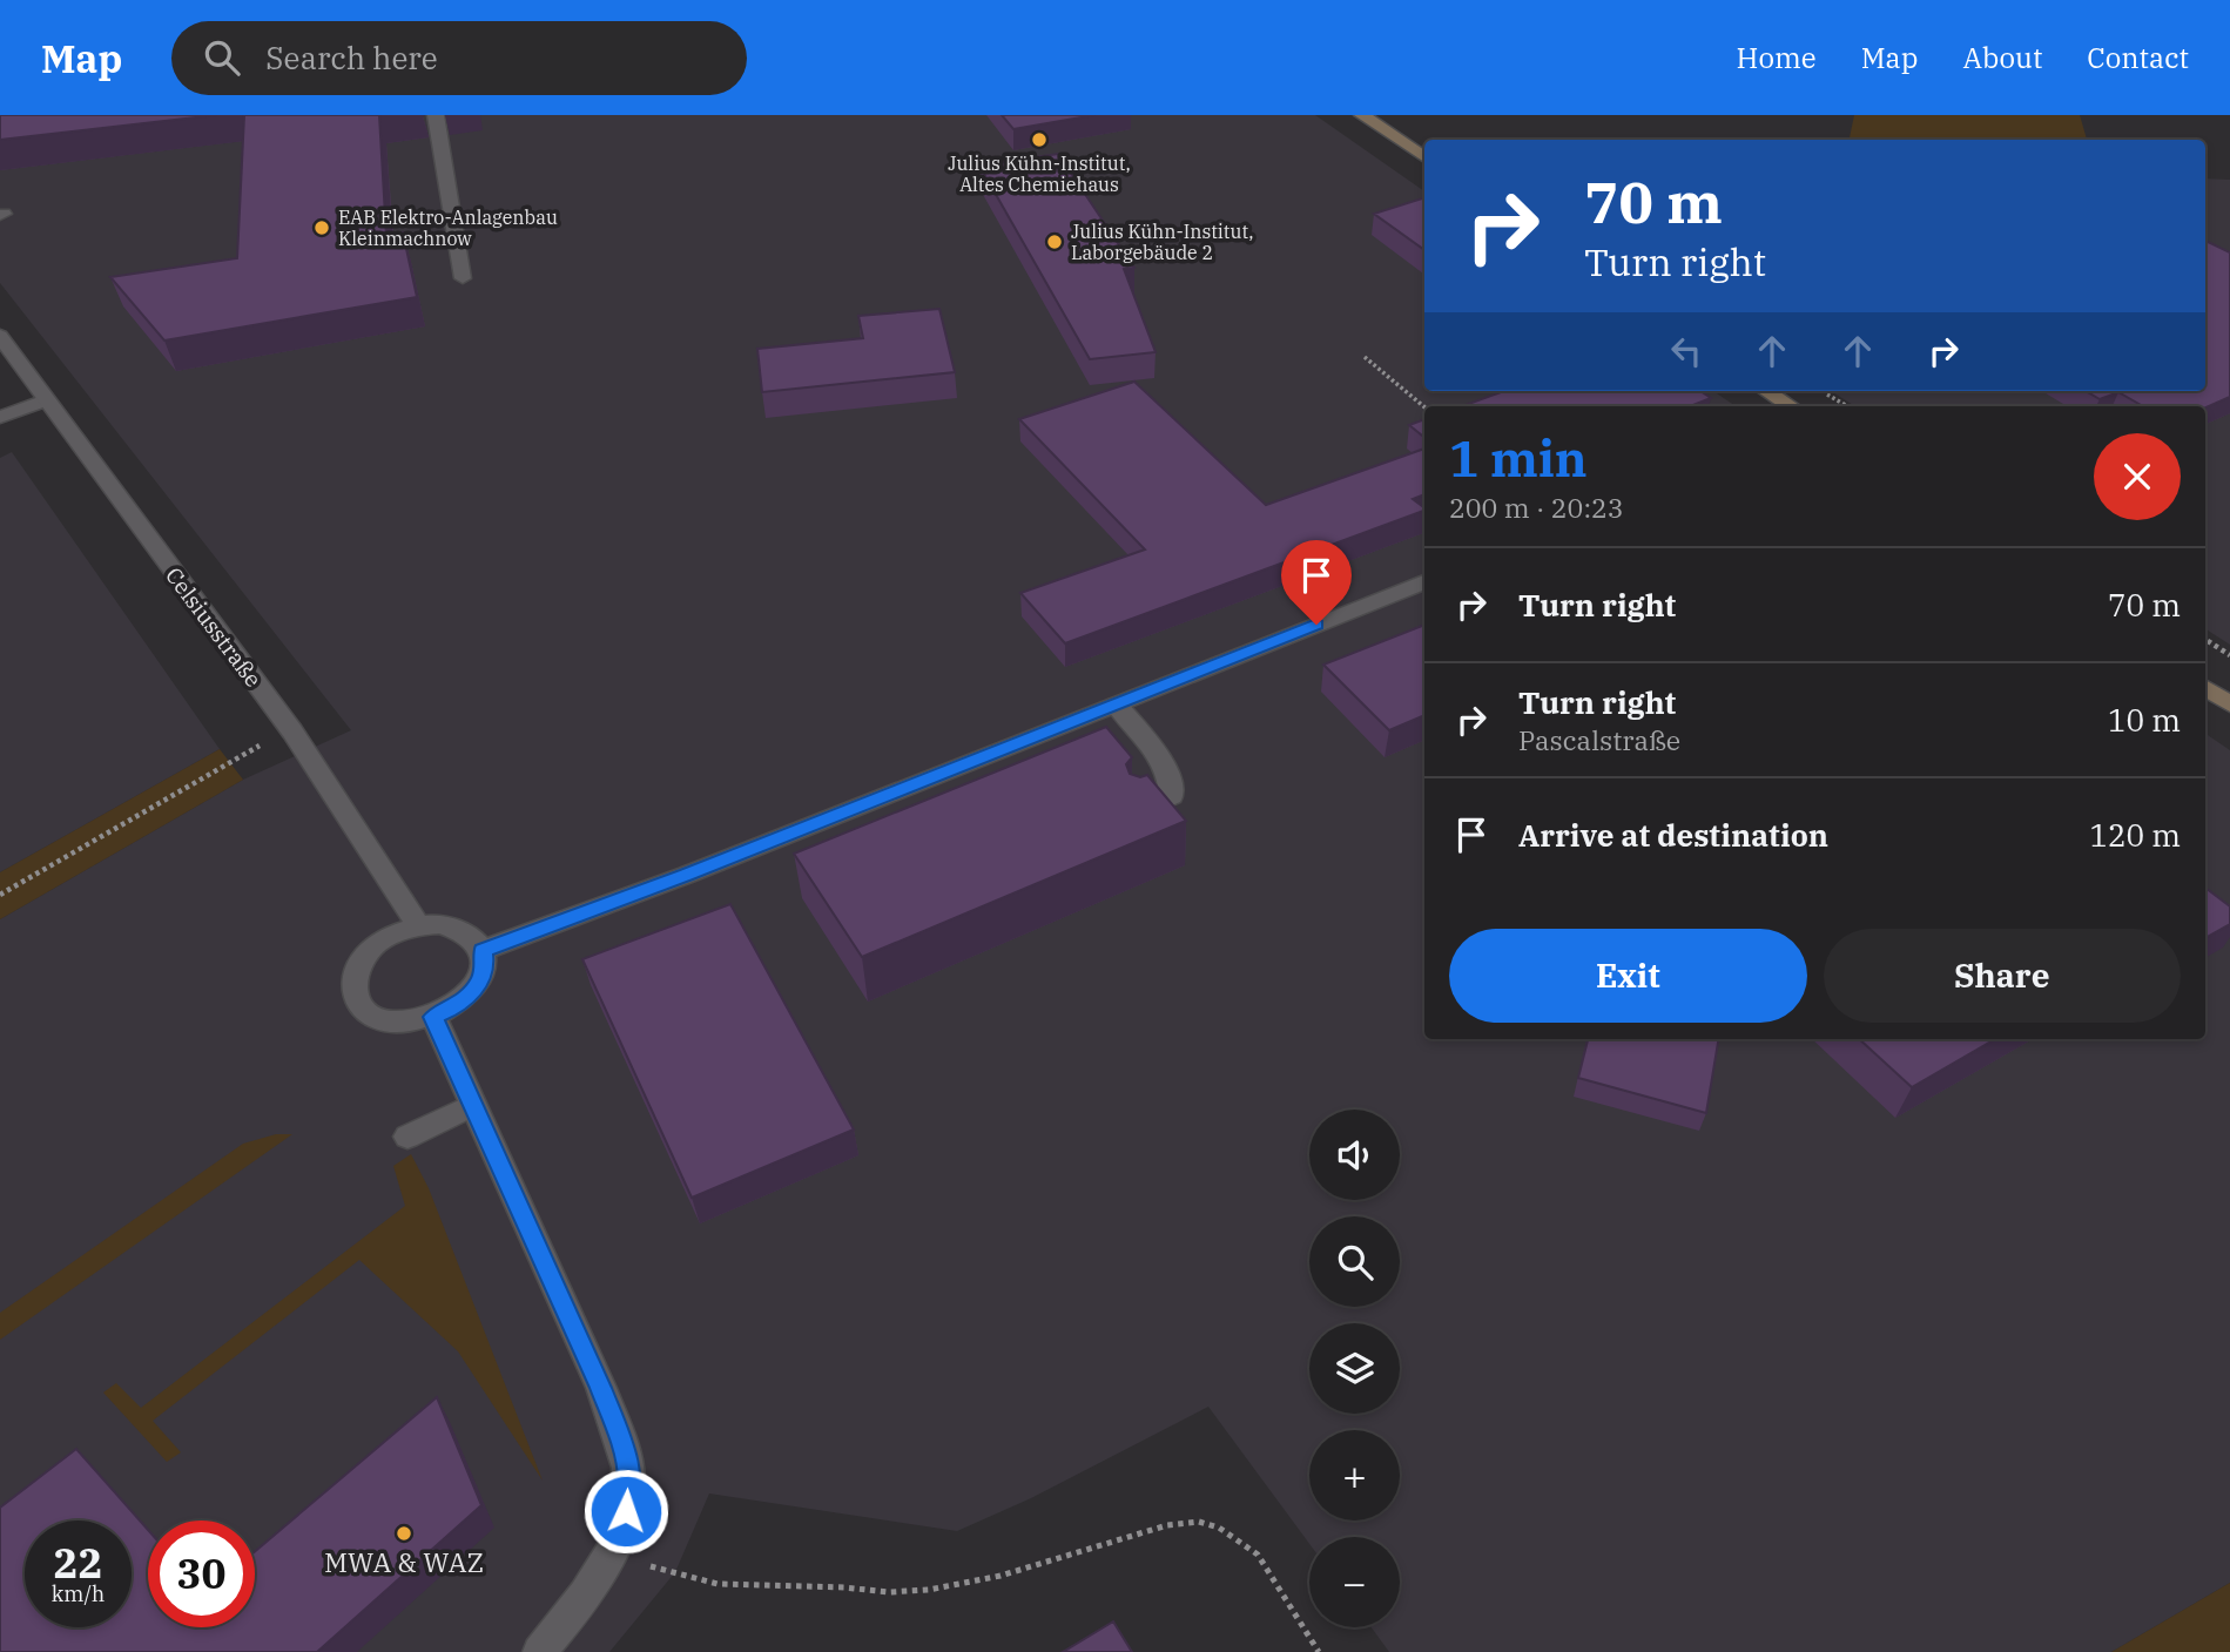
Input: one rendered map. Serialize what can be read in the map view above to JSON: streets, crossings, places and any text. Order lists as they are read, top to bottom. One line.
{"streets":{"street":["Celsiusstraße"]},"places":["Julius Kühn-Institut, Altes Chemiehaus","EAB Elektro-Anlagenbau Kleinmachnow","Julius Kühn-Institut, Laborgebäude 2","MWA & WAZ"],"page":{"header":"Map","search":"Search here","nav":["Home","Map","About","Contact"],"turn":["70 m","Turn right"],"heading":["1 min","200 m · 20:23"],"list":[{"name":"Turn right","value":"70 m"},{"name":"Turn right","note":"Pascalstraße","value":"10 m"},{"name":"Arrive at destination","value":"120 m"}],"buttons":["Exit","Share"],"map_buttons":["+","−"],"speed":"22 km/h","limit":"30"}}
